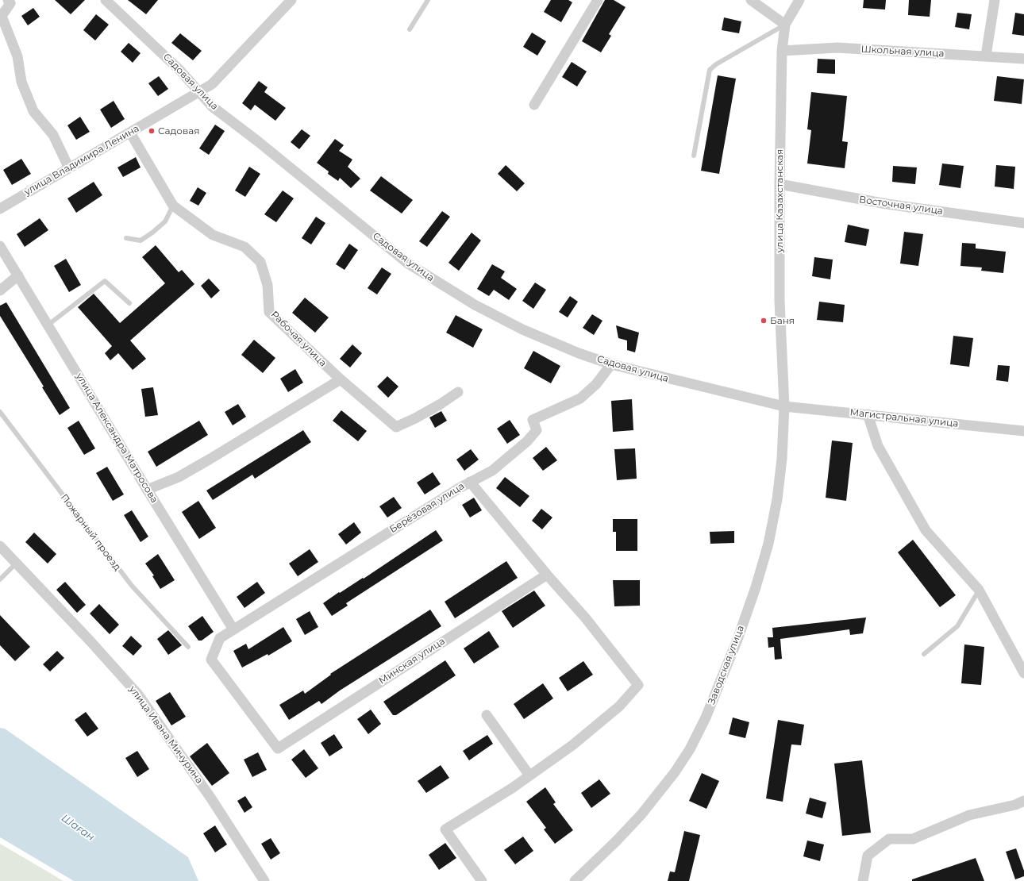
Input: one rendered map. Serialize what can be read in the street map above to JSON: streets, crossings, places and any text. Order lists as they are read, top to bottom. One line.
{"streets":{"street":["Школьная улица","Садовая улица","улица Владимира Ленина","улица Казахстанская","Восточная улица","Рабочая улица","Магистральная улица","улица Александра Матросова","Берёзовая улица","Минская улица","Заводская улица","улица Ивана Мичурина"],"lane":["Пожарный проезд"]},"crossings":[["Школьная улица","улица Казахстанская"],["Садовая улица","улица Владимира Ленина"],["Садовая улица","улица Казахстанская"],["Садовая улица","Магистральная улица"],["Садовая улица","Берёзовая улица"],["Садовая улица","Заводская улица"],["улица Владимира Ленина","Рабочая улица"],["улица Казахстанская","Восточная улица"],["улица Казахстанская","Магистральная улица"],["улица Казахстанская","Заводская улица"],["Магистральная улица","Заводская улица"],["улица Александра Матросова","Берёзовая улица"],["Берёзовая улица","Минская улица"]],"water":["Шаған"],"places":["Садовая","Баня"]}
